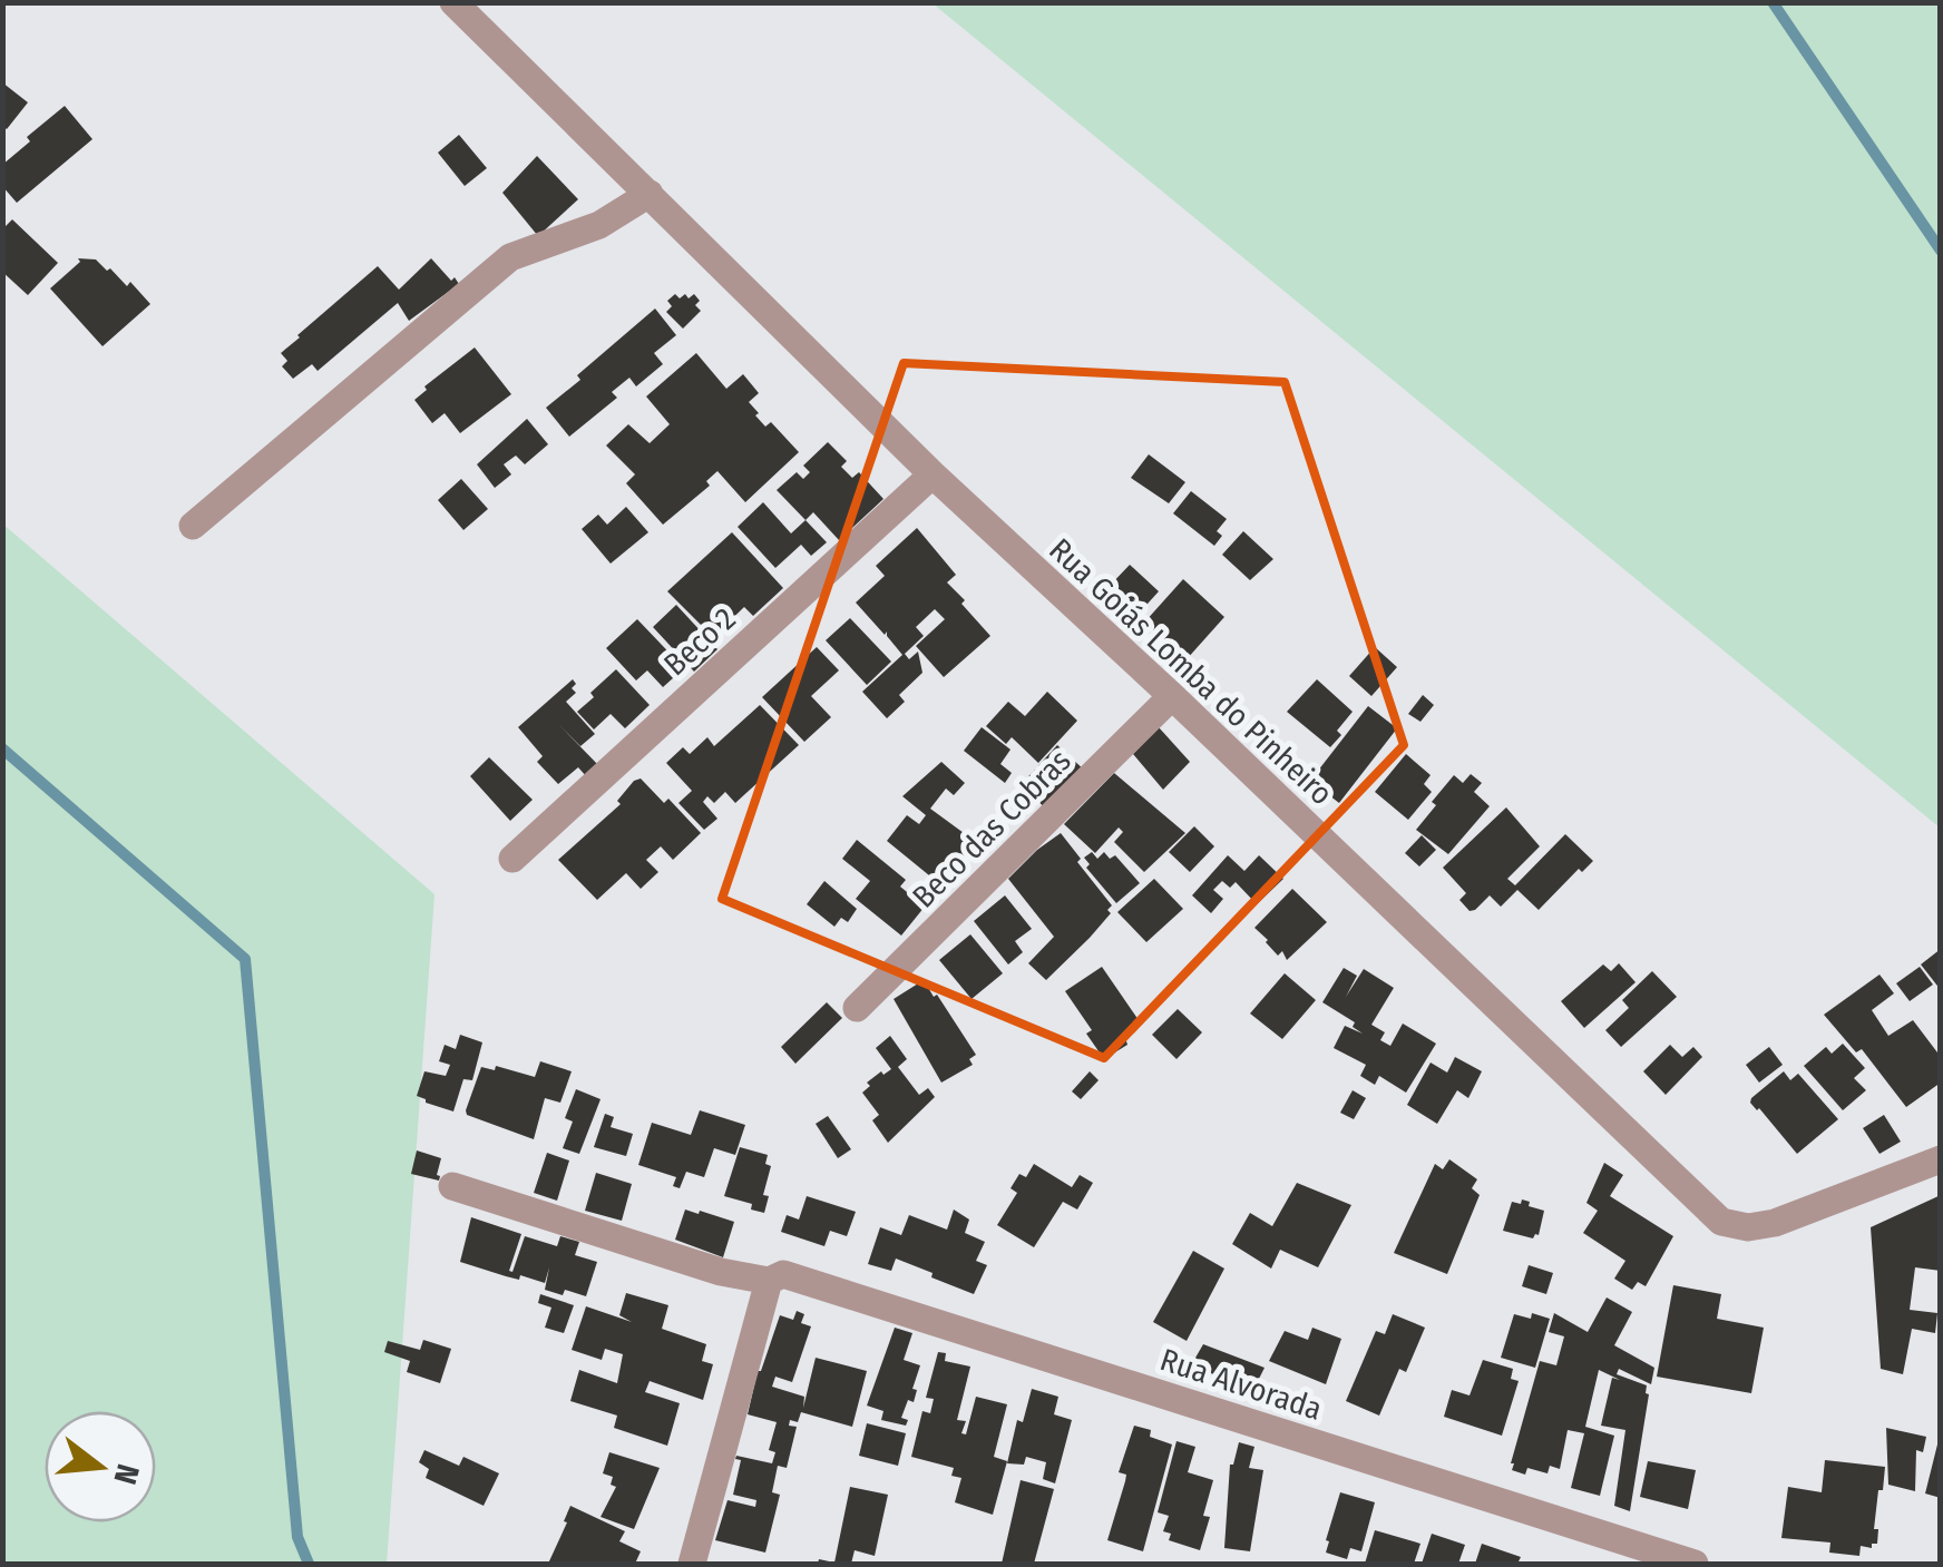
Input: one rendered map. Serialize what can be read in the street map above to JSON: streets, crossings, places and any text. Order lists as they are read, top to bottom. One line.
{"streets":{"street":["Beco 2","Rua Goiás Lomba do Pinheiro","Beco das Cobras","Rua Alvorada"]},"crossings":[["Beco 2","Rua Goiás Lomba do Pinheiro"],["Rua Goiás Lomba do Pinheiro","Beco das Cobras"]],"north":"right"}
